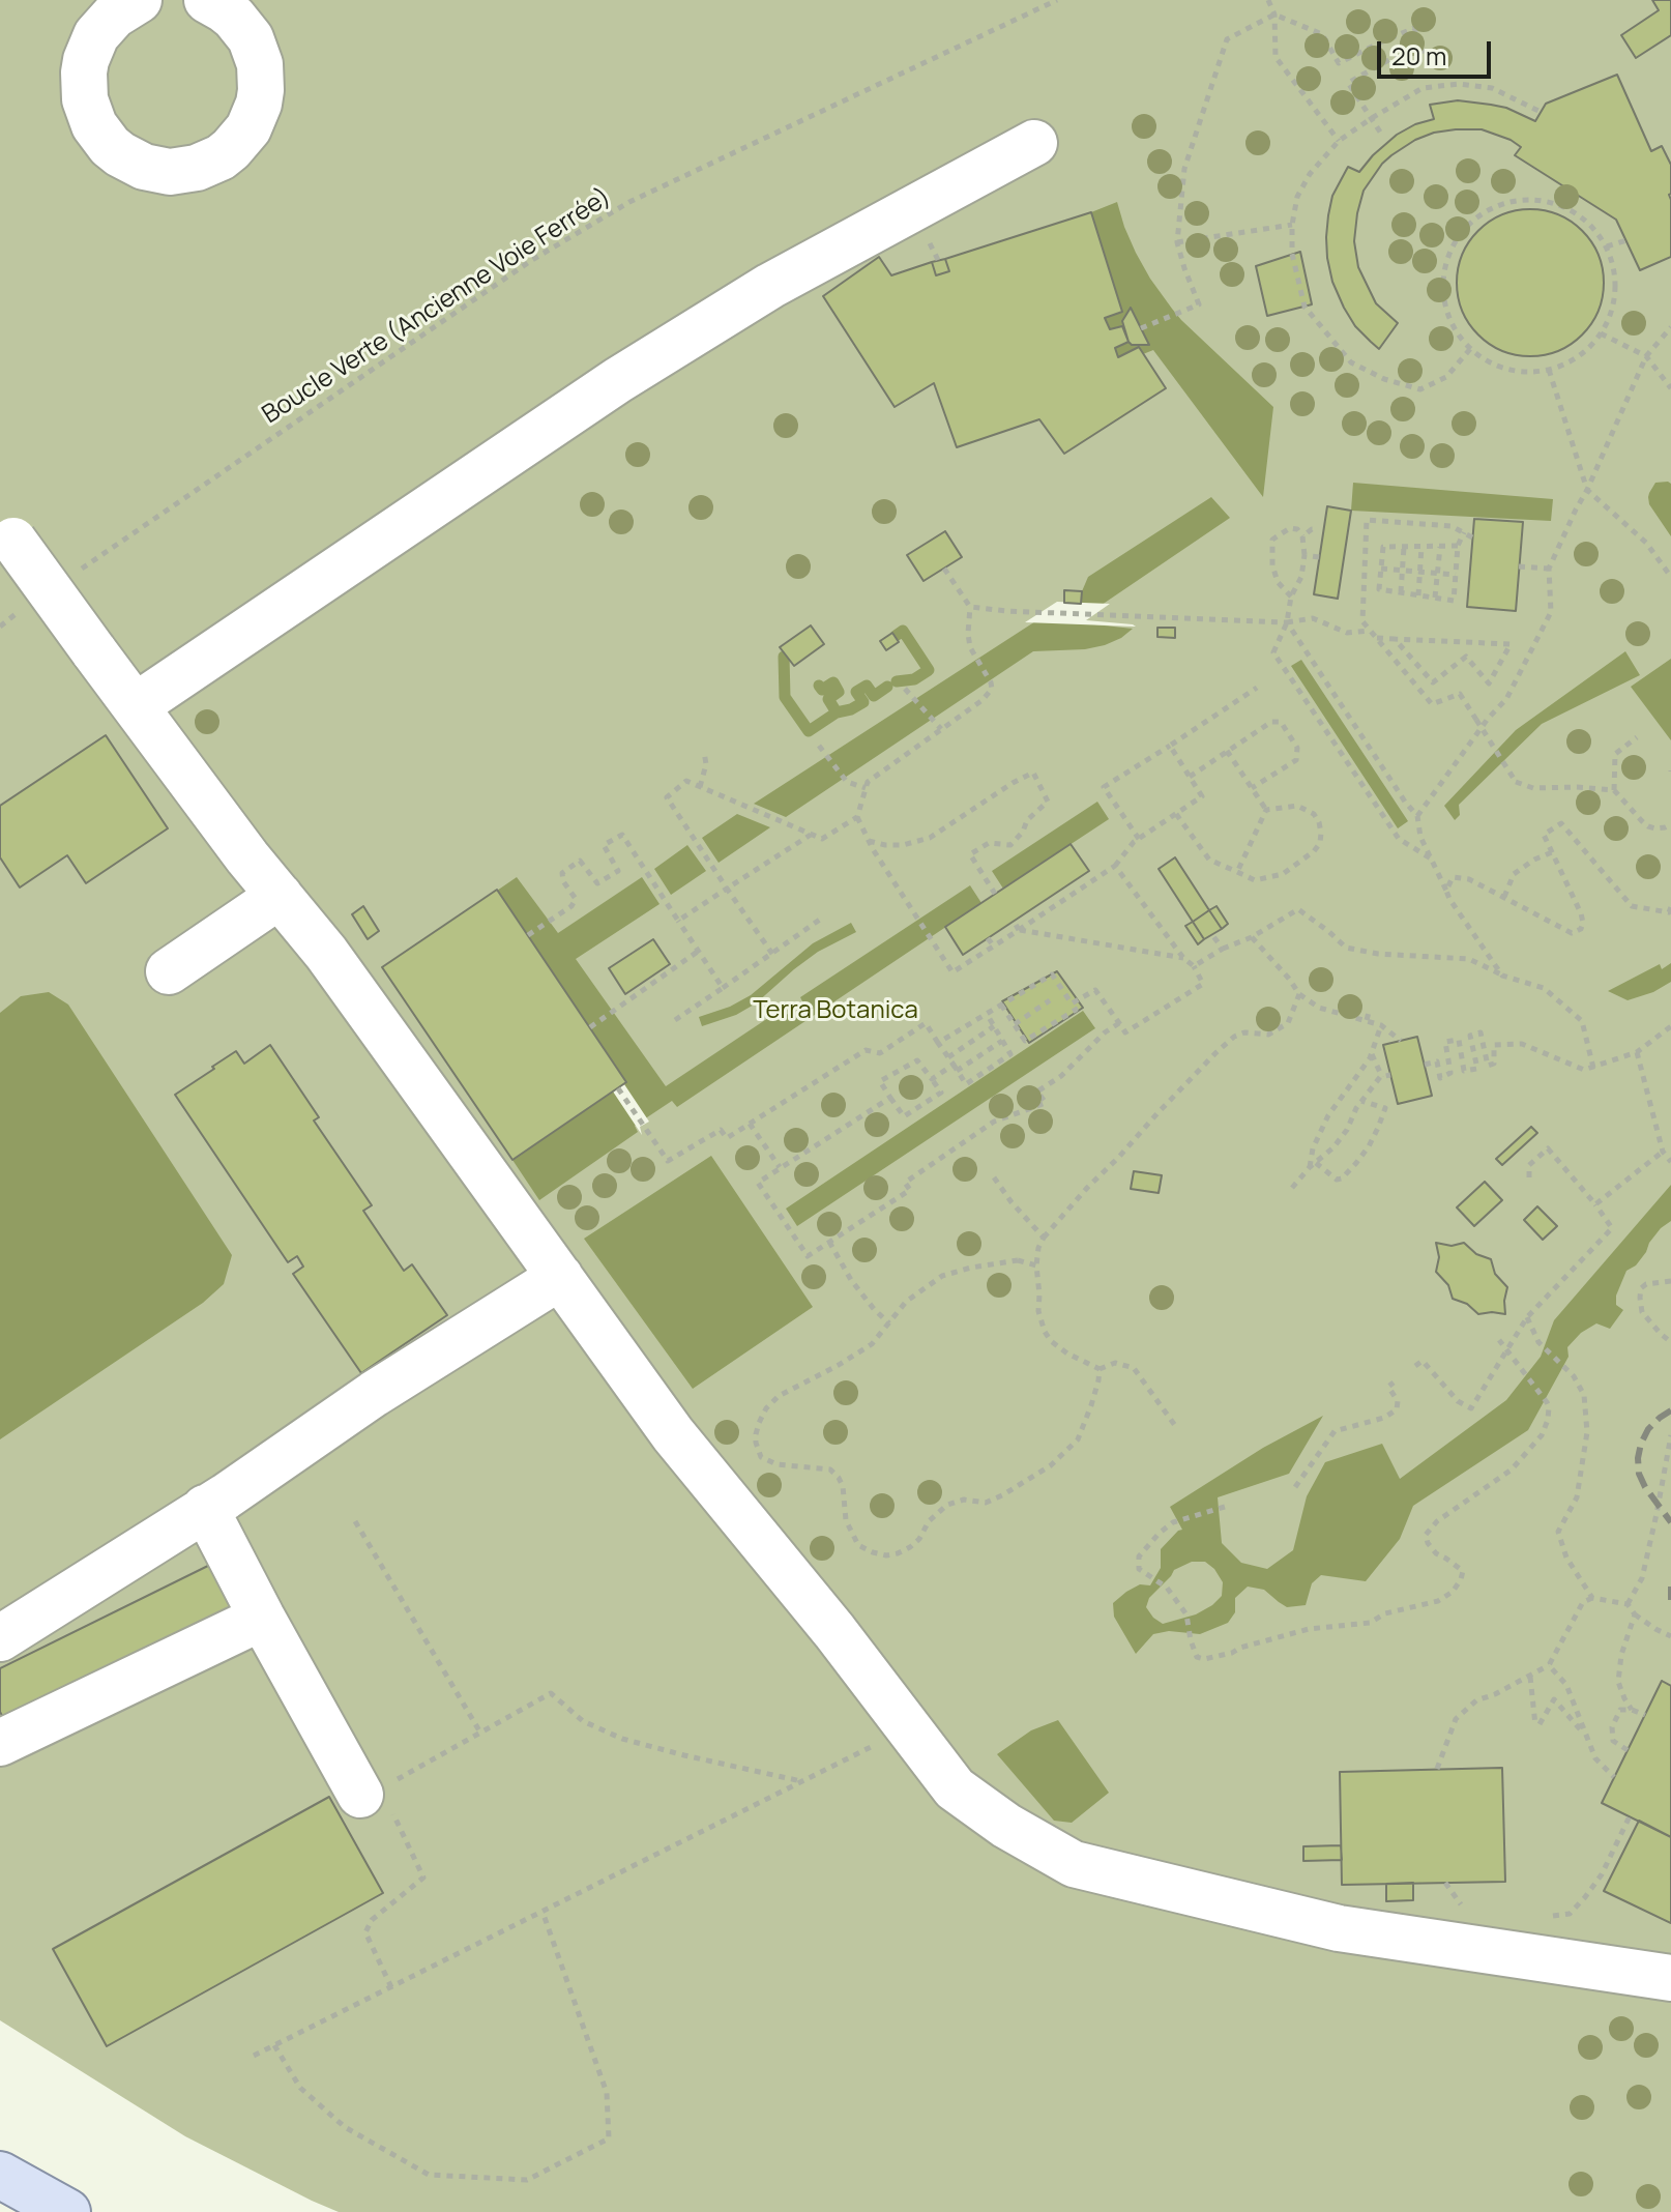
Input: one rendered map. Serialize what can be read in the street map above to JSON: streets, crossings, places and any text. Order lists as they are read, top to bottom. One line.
{"streets":{"path":["Boucle Verte (Ancienne Voie Ferrée)"]},"parks":["Terra Botanica"],"scale_bar":"20 m"}
